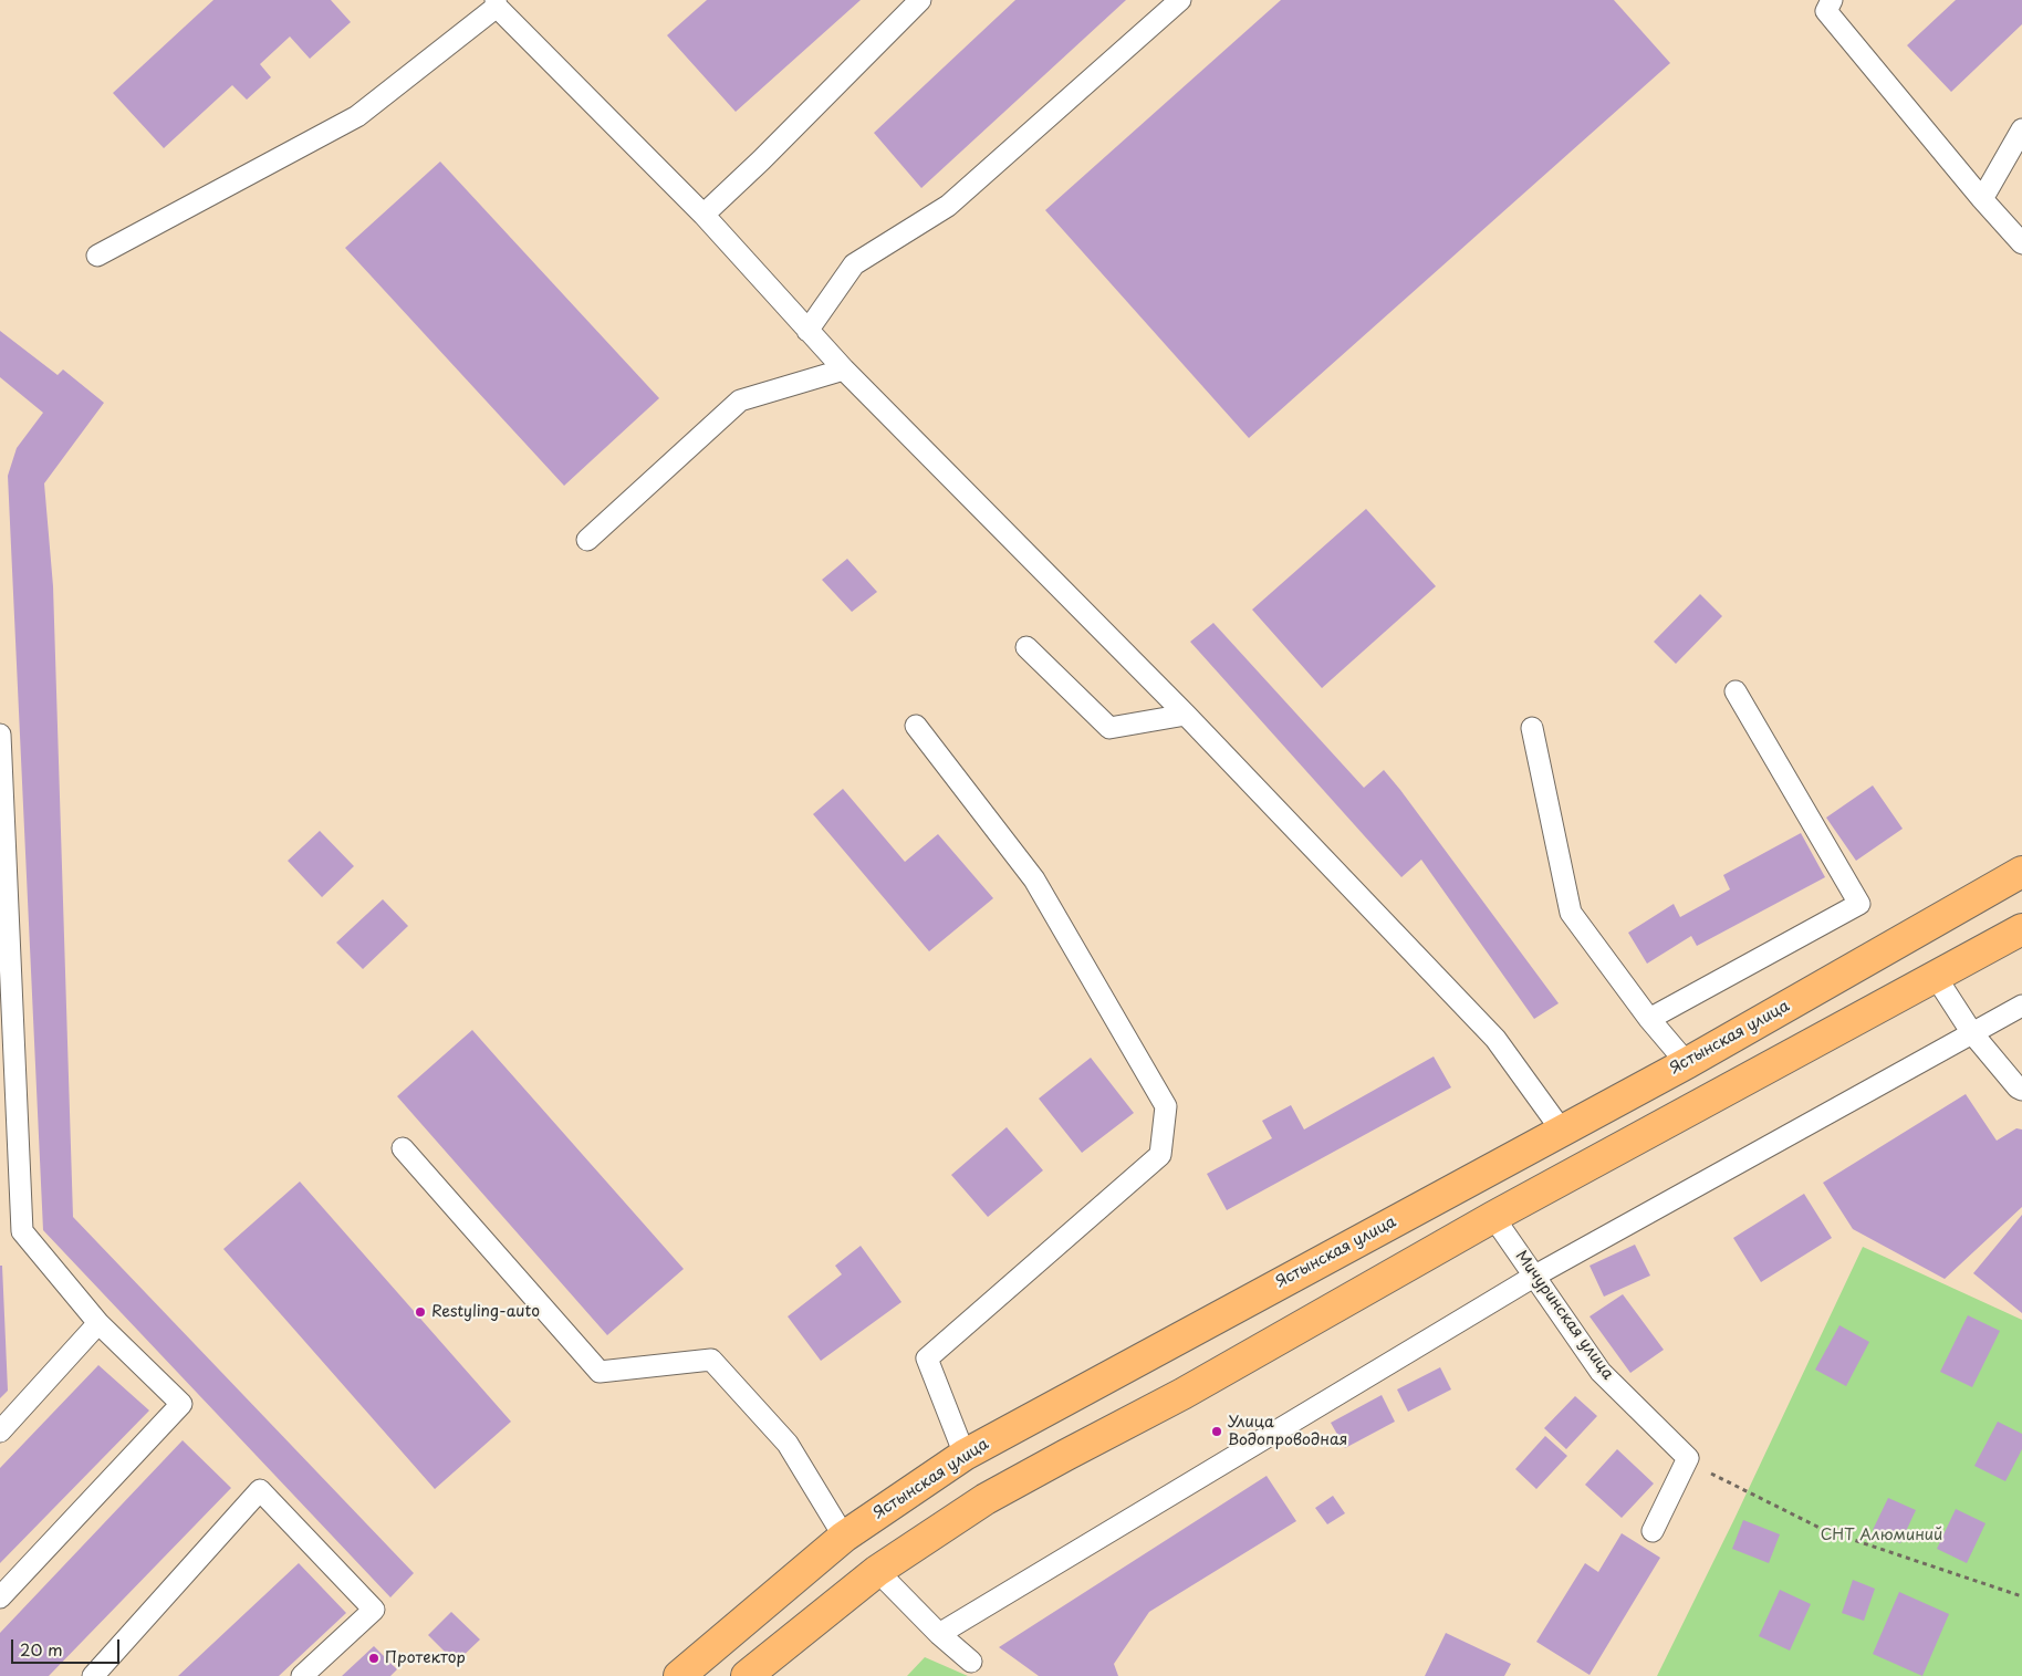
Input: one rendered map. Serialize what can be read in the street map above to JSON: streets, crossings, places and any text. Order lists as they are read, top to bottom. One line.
{"streets":{"main road":["Ястынская улица"],"lane":["Мичуринская улица"]},"parks":["СНТ Алюминий"],"places":["Restyling-auto","Улица Водопроводная","Протектор"],"scale_bar":"20 m"}
